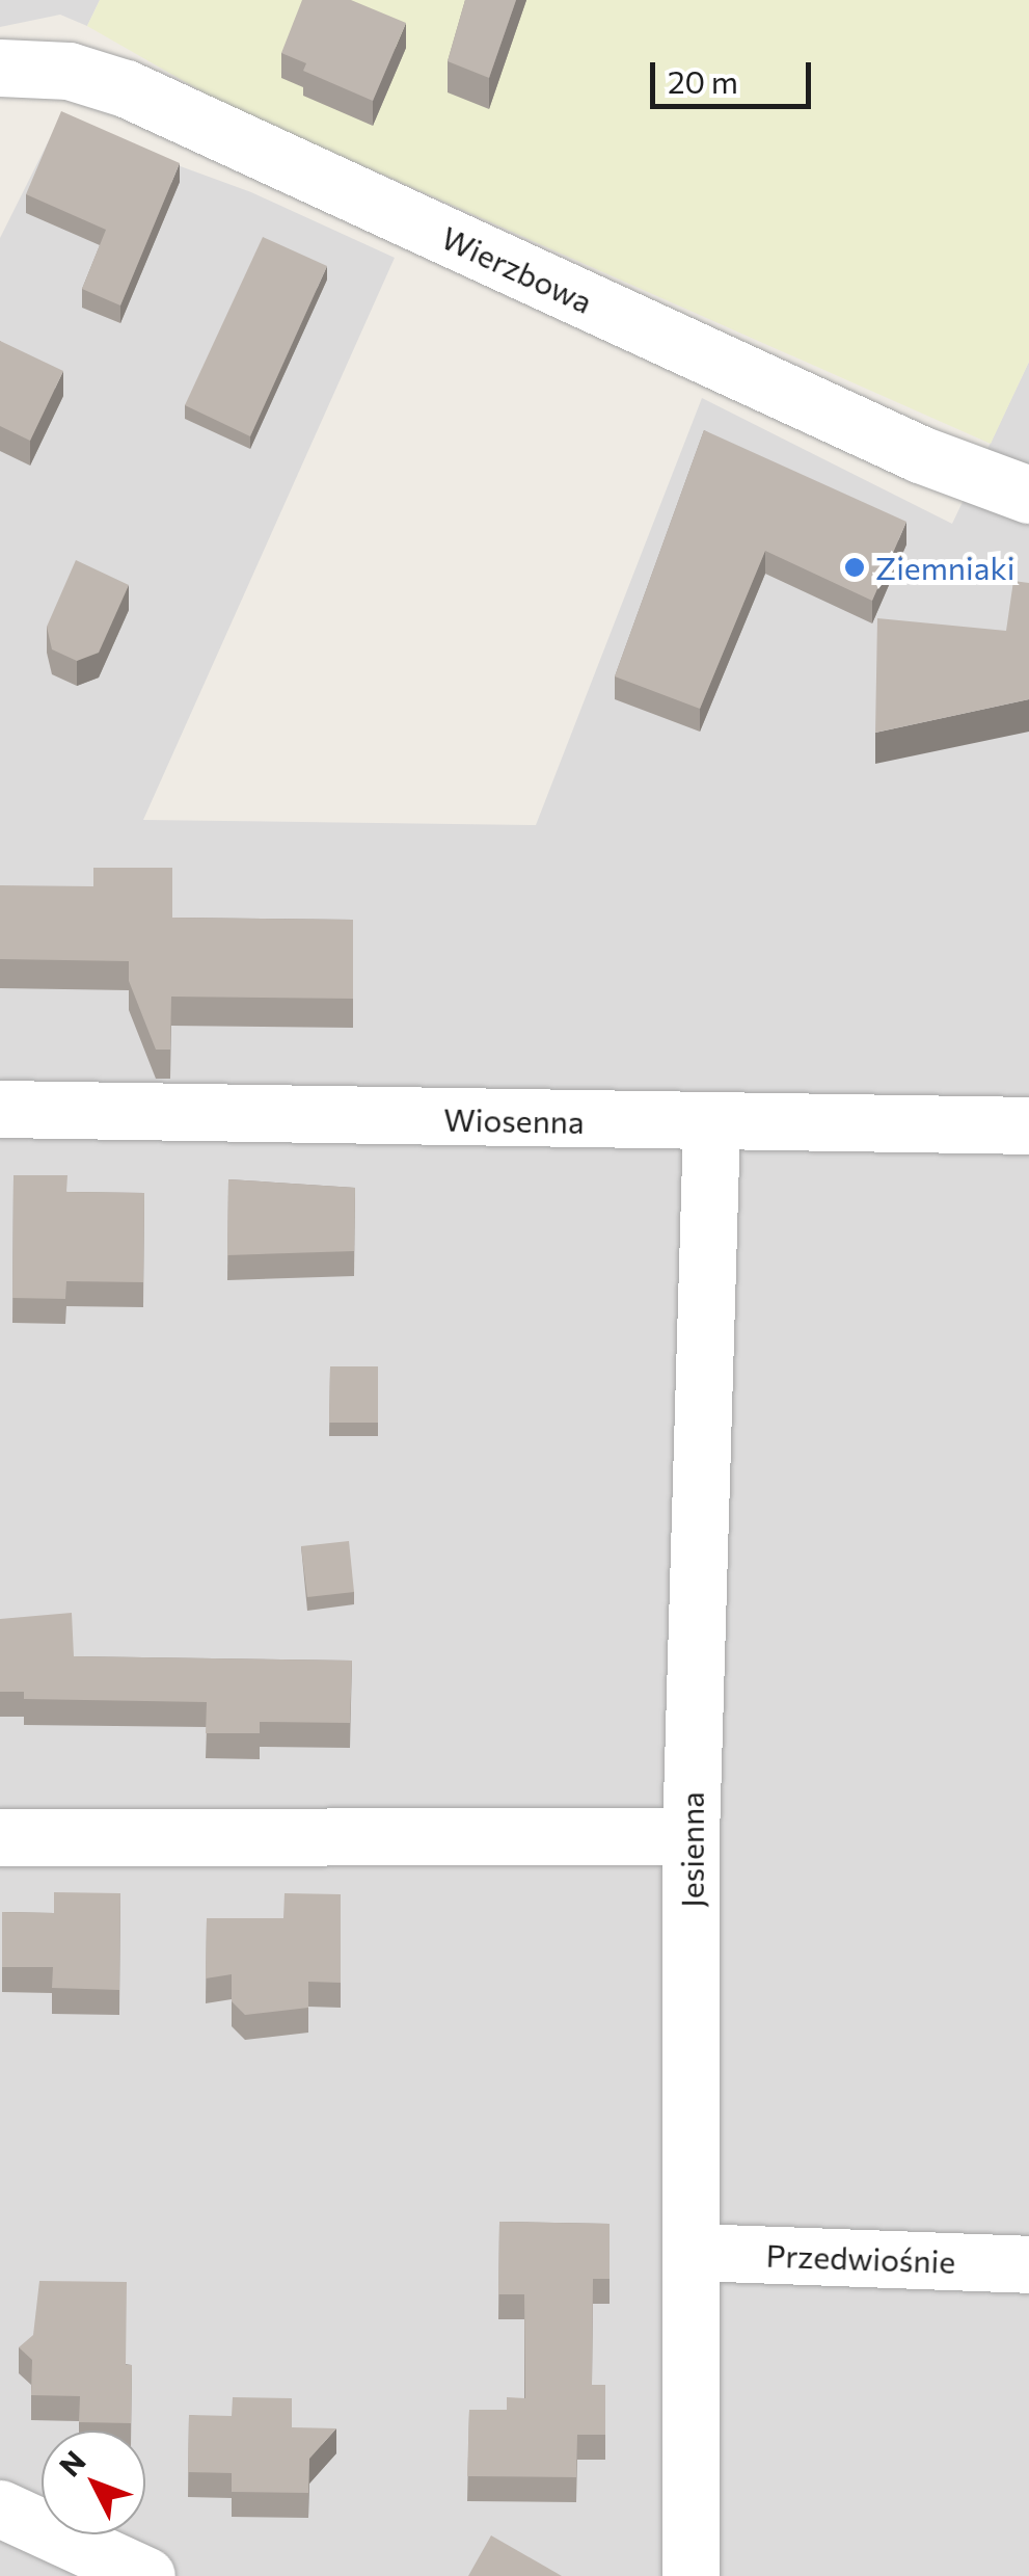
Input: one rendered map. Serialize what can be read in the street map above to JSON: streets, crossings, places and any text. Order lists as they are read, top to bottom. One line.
{"streets":{"street":["Wierzbowa","Wiosenna","Jesienna","Przedwiośnie"]},"crossings":[["Wiosenna","Jesienna"],["Jesienna","Przedwiośnie"]],"places":["Ziemniaki"],"scale_bar":"20 m","north":"top left"}
